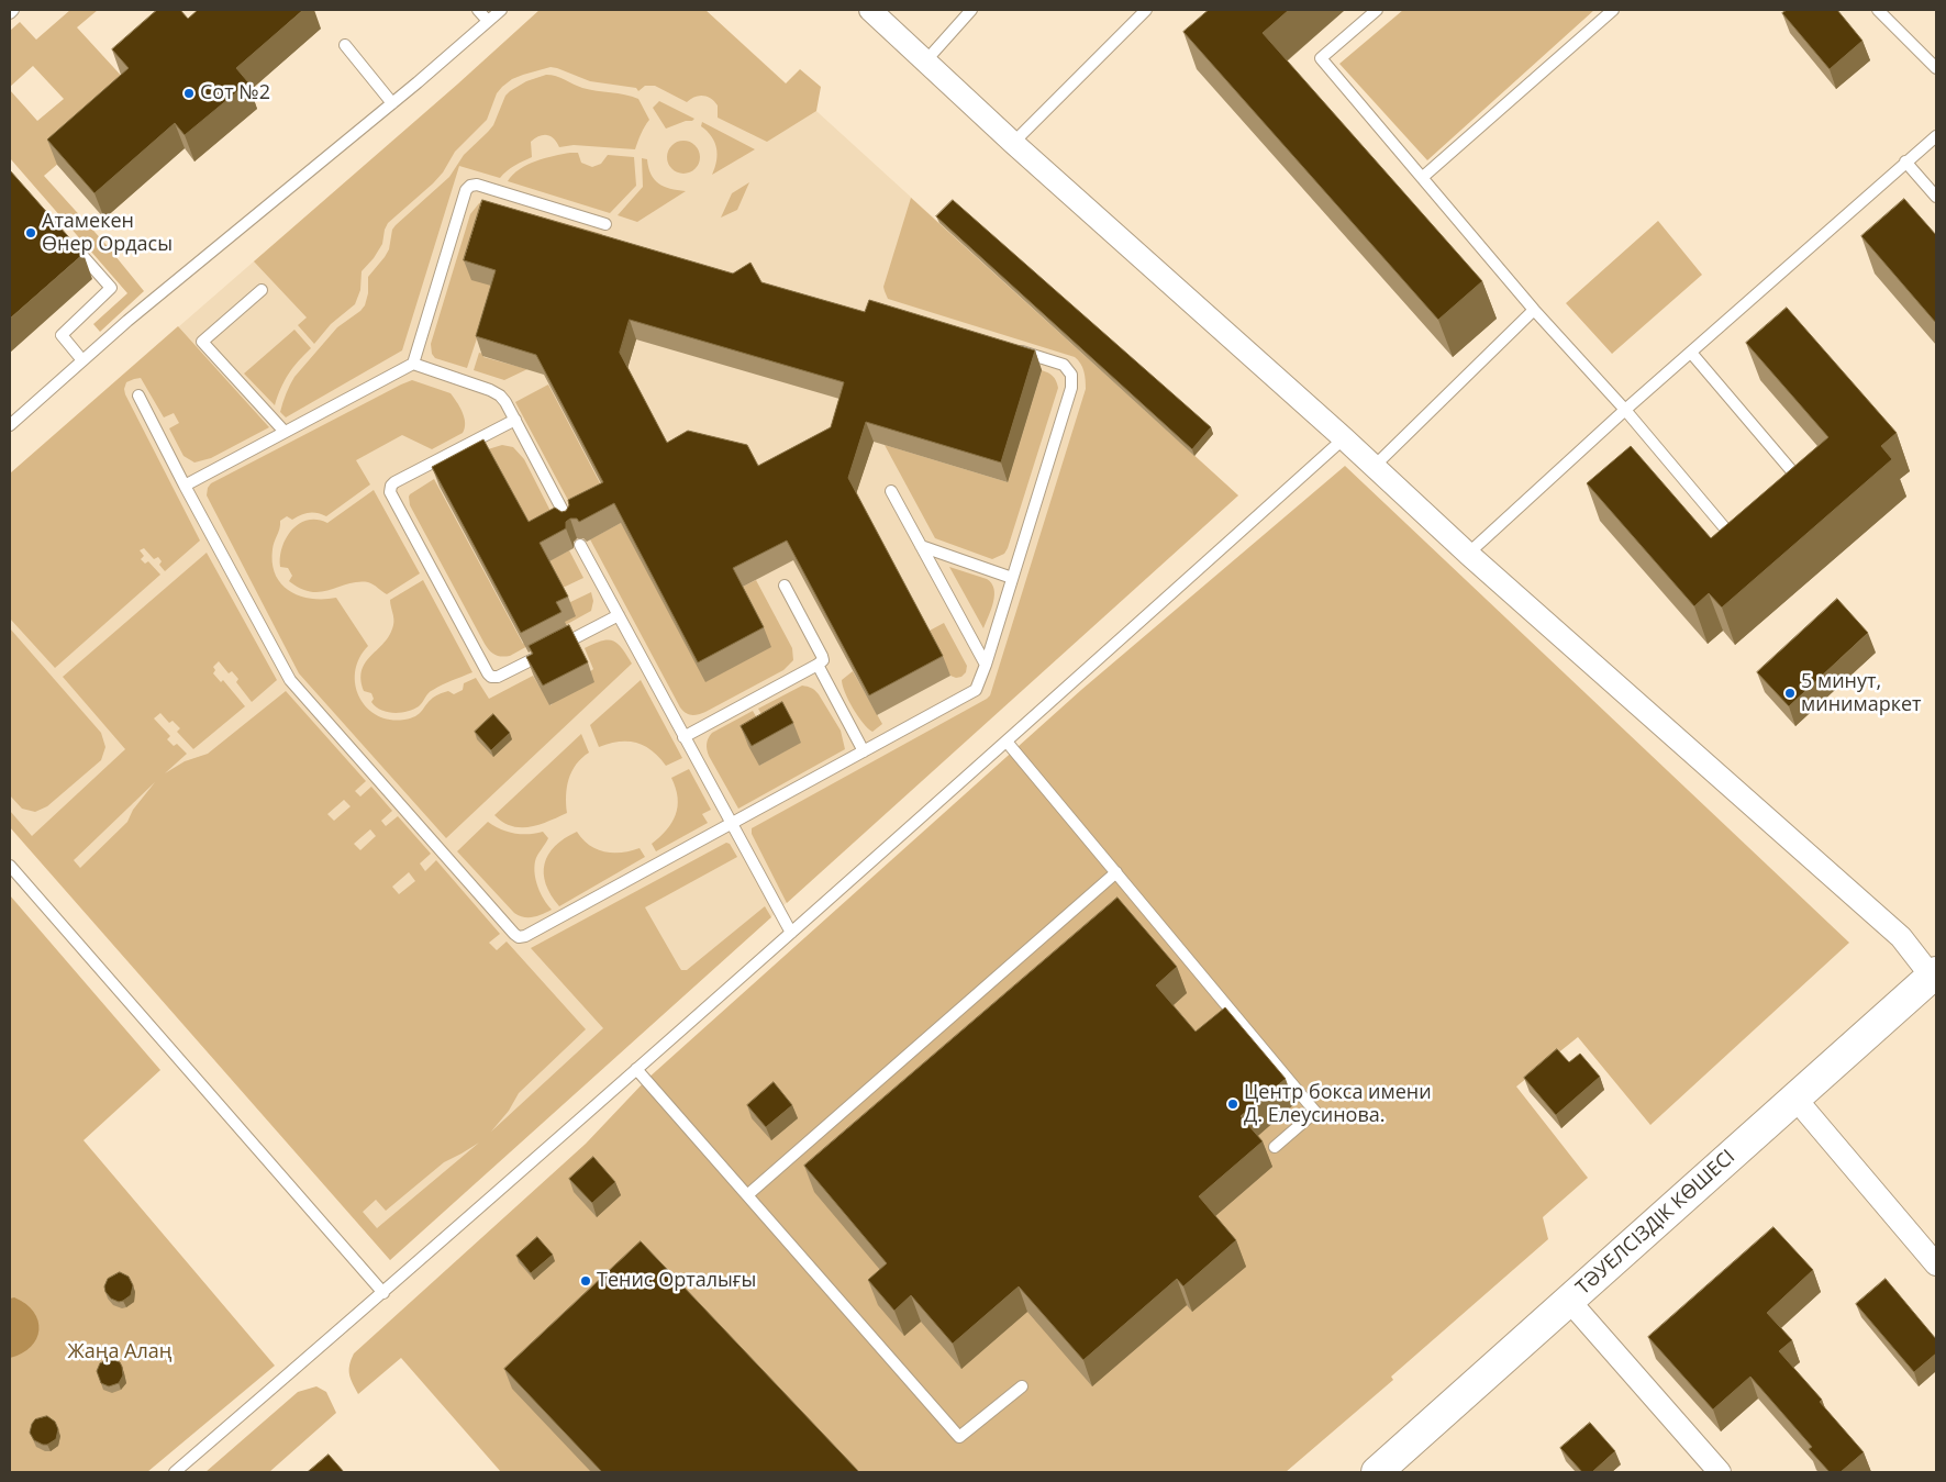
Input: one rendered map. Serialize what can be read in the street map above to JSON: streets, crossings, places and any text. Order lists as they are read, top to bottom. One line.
{"streets":{"main road":["ТӘУЕЛСІЗДІК КӨШЕСІ"]},"parks":["Жаңа Алаң"],"places":["Сот №2","Атамекен Өнер Ордасы","5 минут, минимаркет","Центр бокса имени Д. Елеусинова.","Тенис Орталығы"]}
